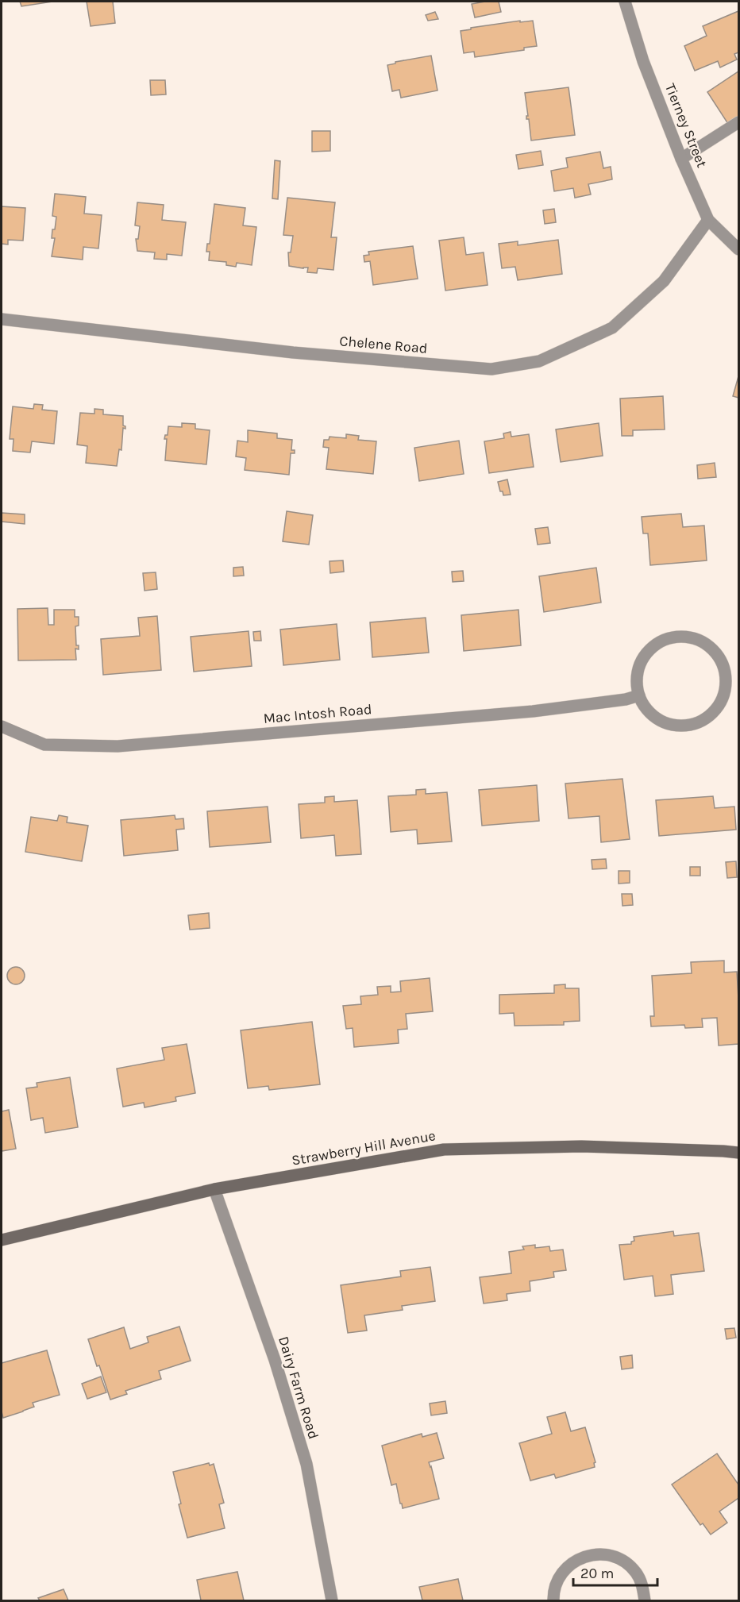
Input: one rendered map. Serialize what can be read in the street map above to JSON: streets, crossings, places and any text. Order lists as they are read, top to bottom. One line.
{"streets":{"main road":["Strawberry Hill Avenue"],"street":["Tierney Street","Chelene Road","Mac Intosh Road","Dairy Farm Road"]},"crossings":[["Tierney Street","Chelene Road"],["Strawberry Hill Avenue","Dairy Farm Road"]],"scale_bar":"20 m"}
